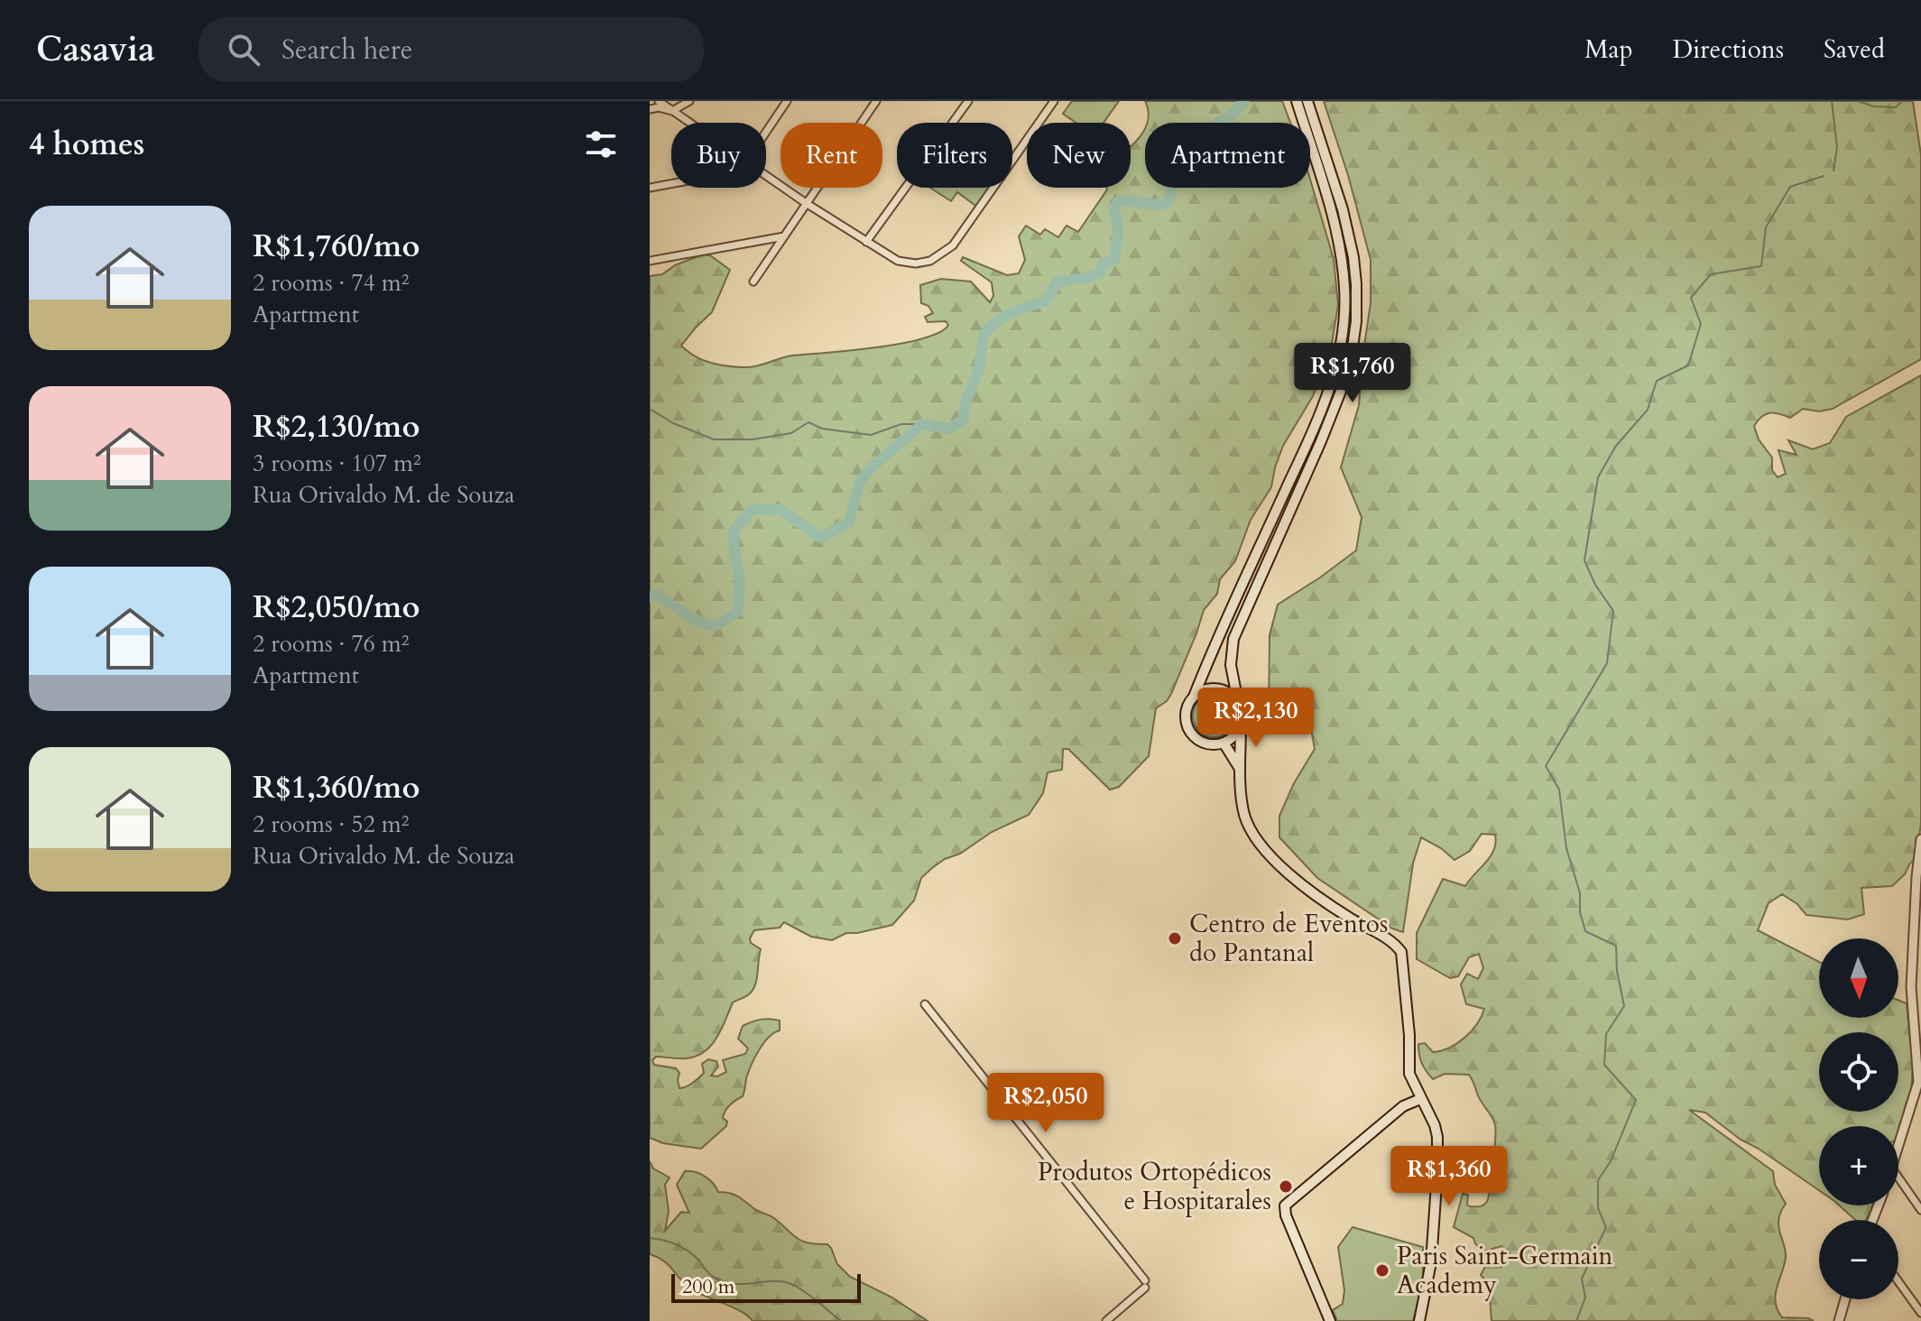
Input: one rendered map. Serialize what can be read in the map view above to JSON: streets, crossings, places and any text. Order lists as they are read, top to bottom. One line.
{"places":["Centro de Eventos do Pantanal","Produtos Ortopédicos e Hospitarales","Paris Saint-Germain Academy"],"scale_bar":"200 m","north":"bottom","page":{"header":"Casavia","search":"Search here","nav":["Map","Directions","Saved"],"heading":"4 homes","chip":["Buy","Rent","Filters","New","Apartment"],"list":[{"name":"R$1,760/mo","note":"2 rooms · 74 m² · Apartment"},{"name":"R$2,130/mo","note":"3 rooms · 107 m² · Rua Orivaldo M. de Souza"},{"name":"R$2,050/mo","note":"2 rooms · 76 m² · Apartment"},{"name":"R$1,360/mo","note":"2 rooms · 52 m² · Rua Orivaldo M. de Souza"}],"price":["R$1,760","R$2,130","R$2,050","R$1,360"],"map_buttons":["+","−"],"scale":"200 m"}}
